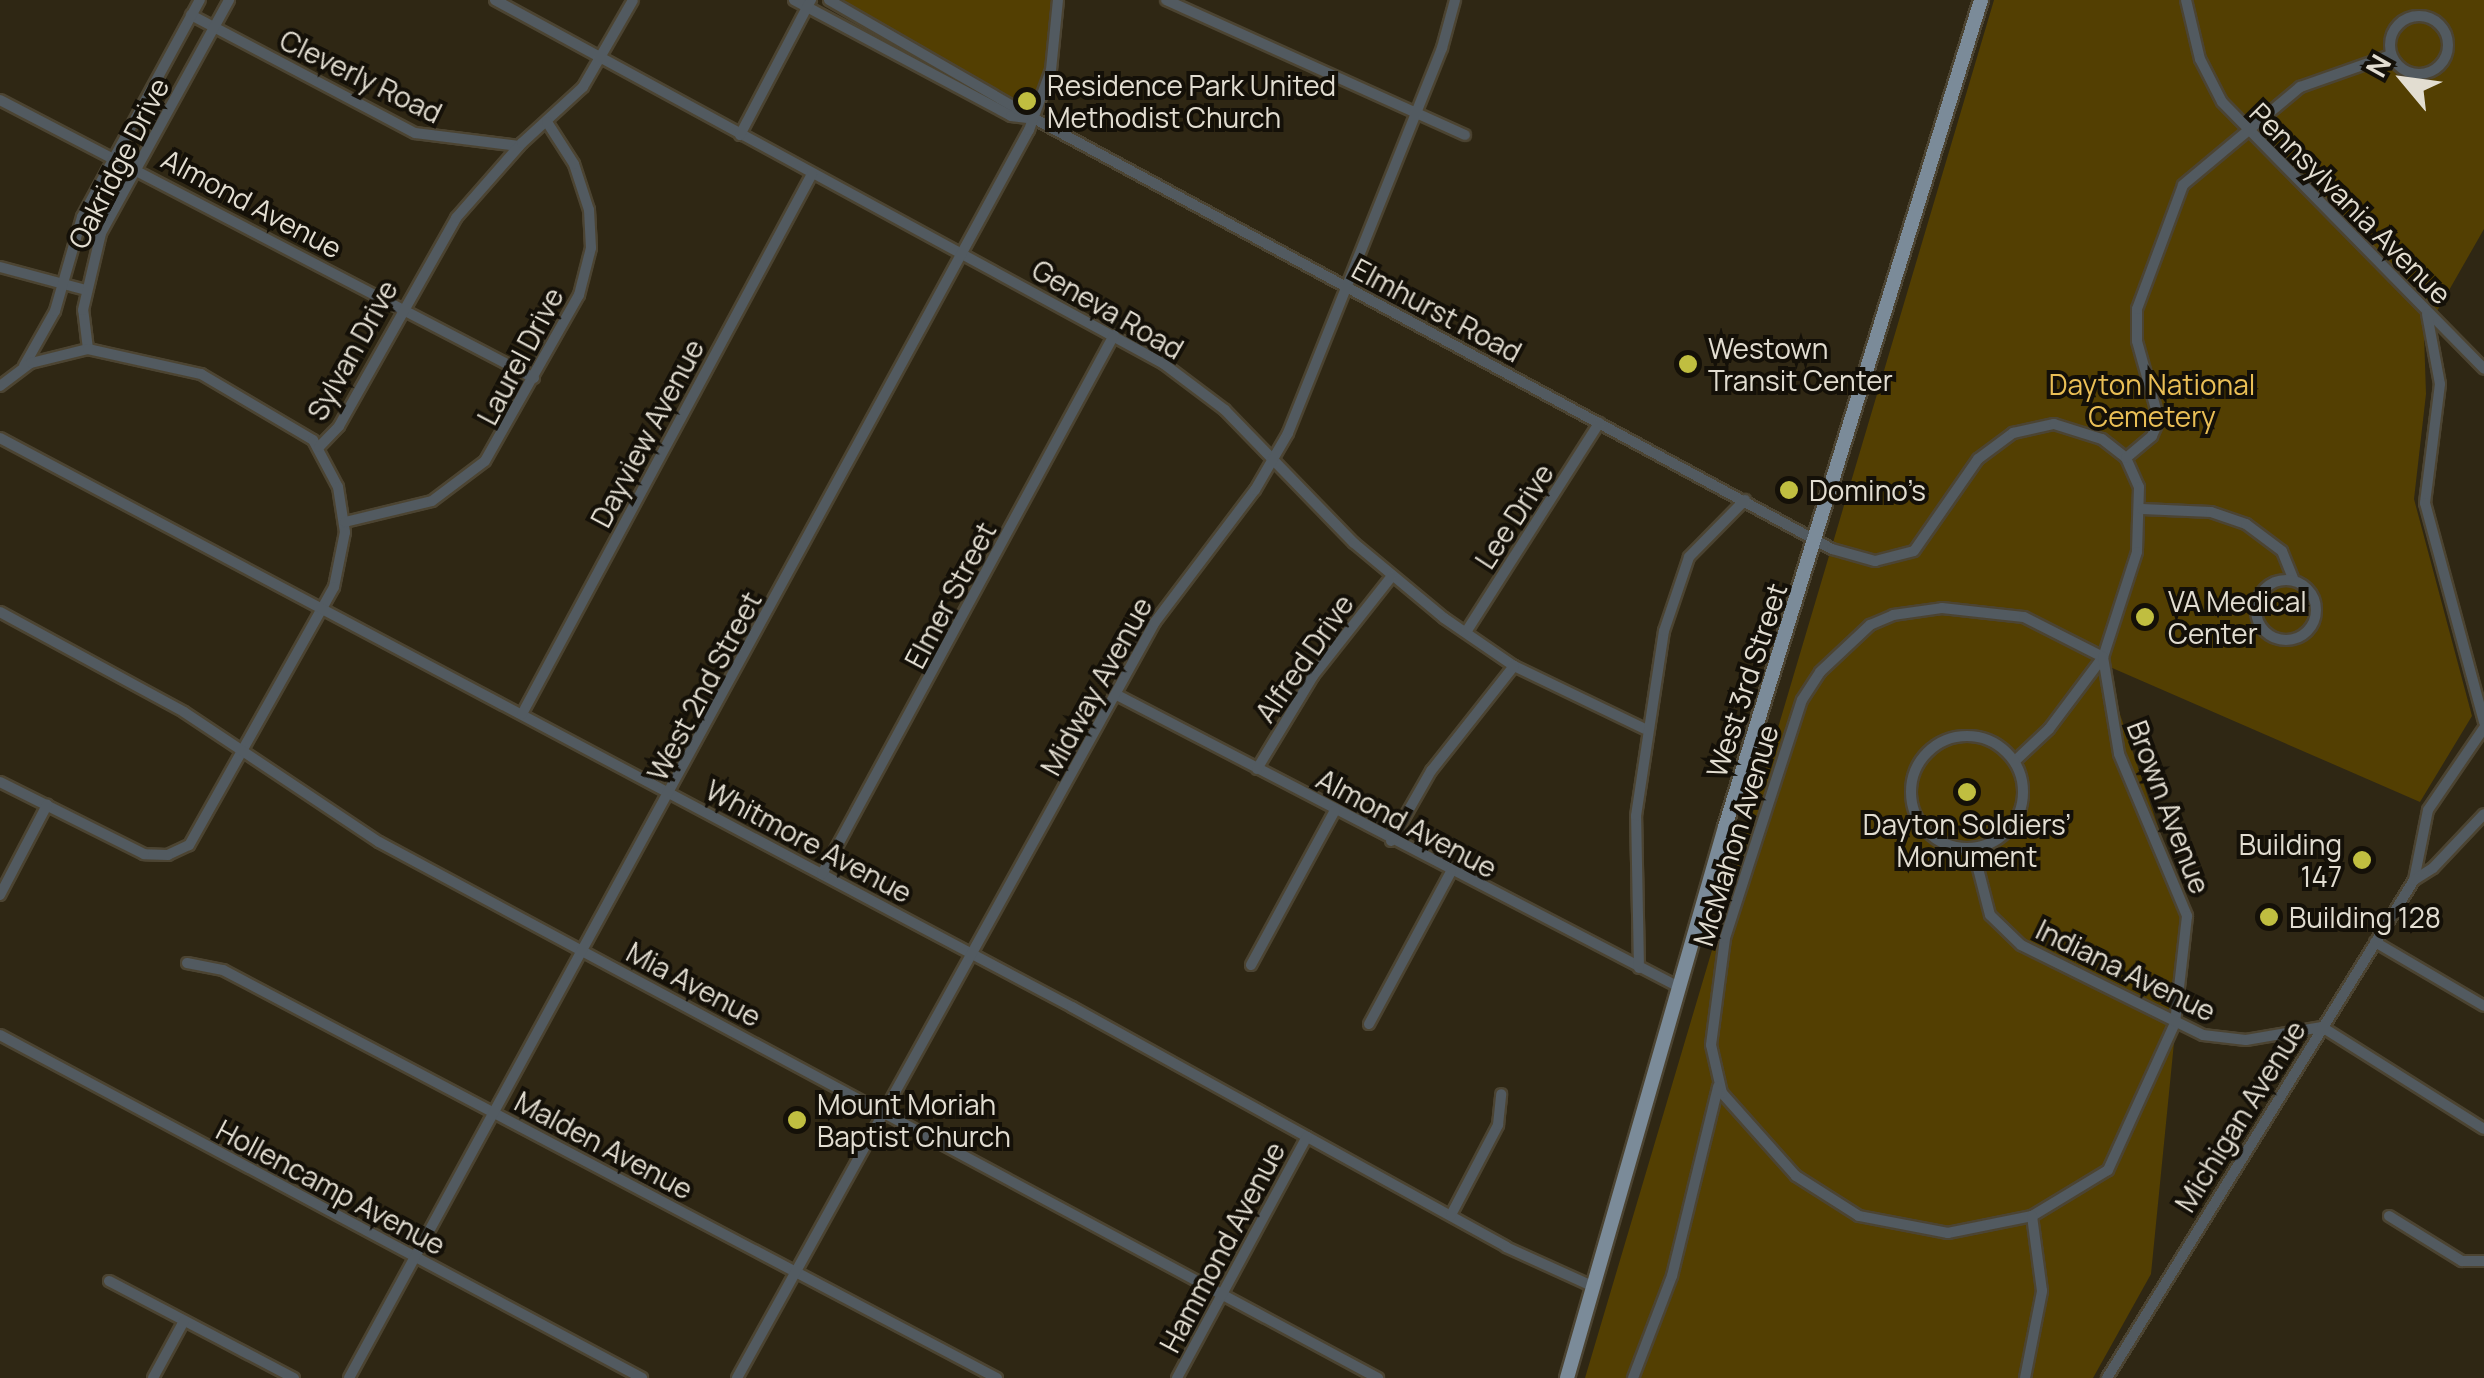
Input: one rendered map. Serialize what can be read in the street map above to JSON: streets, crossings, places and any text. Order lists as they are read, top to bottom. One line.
{"streets":{"main road":["West 3rd Street"],"street":["Cleverly Road","Oakridge Drive","Almond Avenue","Pennsylvania Avenue","Geneva Road","Elmhurst Road","Sylvan Drive","Laurel Drive","Dayview Avenue","Lee Drive","Elmer Street","Alfred Drive","West 2nd Street","Midway Avenue","Brown Avenue","McMahon Avenue","Whitmore Avenue","Indiana Avenue","Mia Avenue","Michigan Avenue","Malden Avenue","Hollencamp Avenue","Hammond Avenue"]},"crossings":[["Cleverly Road","Oakridge Drive"],["Cleverly Road","Sylvan Drive"],["Oakridge Drive","Almond Avenue"],["Almond Avenue","Sylvan Drive"],["Almond Avenue","Laurel Drive"],["Almond Avenue","Alfred Drive"],["Almond Avenue","West 3rd Street"],["Almond Avenue","Midway Avenue"],["Geneva Road","Sylvan Drive"],["Geneva Road","Dayview Avenue"],["Geneva Road","Lee Drive"],["Geneva Road","Elmer Street"],["Geneva Road","Alfred Drive"],["Geneva Road","West 2nd Street"],["Geneva Road","Midway Avenue"],["Elmhurst Road","Lee Drive"],["Elmhurst Road","West 3rd Street"],["Elmhurst Road","West 2nd Street"],["Elmhurst Road","Midway Avenue"],["Sylvan Drive","Laurel Drive"],["Sylvan Drive","Whitmore Avenue"],["Sylvan Drive","Mia Avenue"],["Dayview Avenue","Whitmore Avenue"],["Elmer Street","Whitmore Avenue"],["West 3rd Street","Whitmore Avenue"],["West 2nd Street","Whitmore Avenue"],["West 2nd Street","Mia Avenue"],["West 2nd Street","Malden Avenue"],["West 2nd Street","Hollencamp Avenue"],["Midway Avenue","Whitmore Avenue"],["Midway Avenue","Mia Avenue"],["Midway Avenue","Malden Avenue"],["Brown Avenue","McMahon Avenue"],["Brown Avenue","Indiana Avenue"],["Whitmore Avenue","Hammond Avenue"],["Indiana Avenue","Michigan Avenue"],["Mia Avenue","Hammond Avenue"]],"parks":["Dayton National Cemetery"],"places":["Residence Park United Methodist Church","Westown Transit Center","Domino’s","VA Medical Center","Dayton Soldiers’ Monument","Building 147","Building 128","Mount Moriah Baptist Church"],"north":"top left"}
